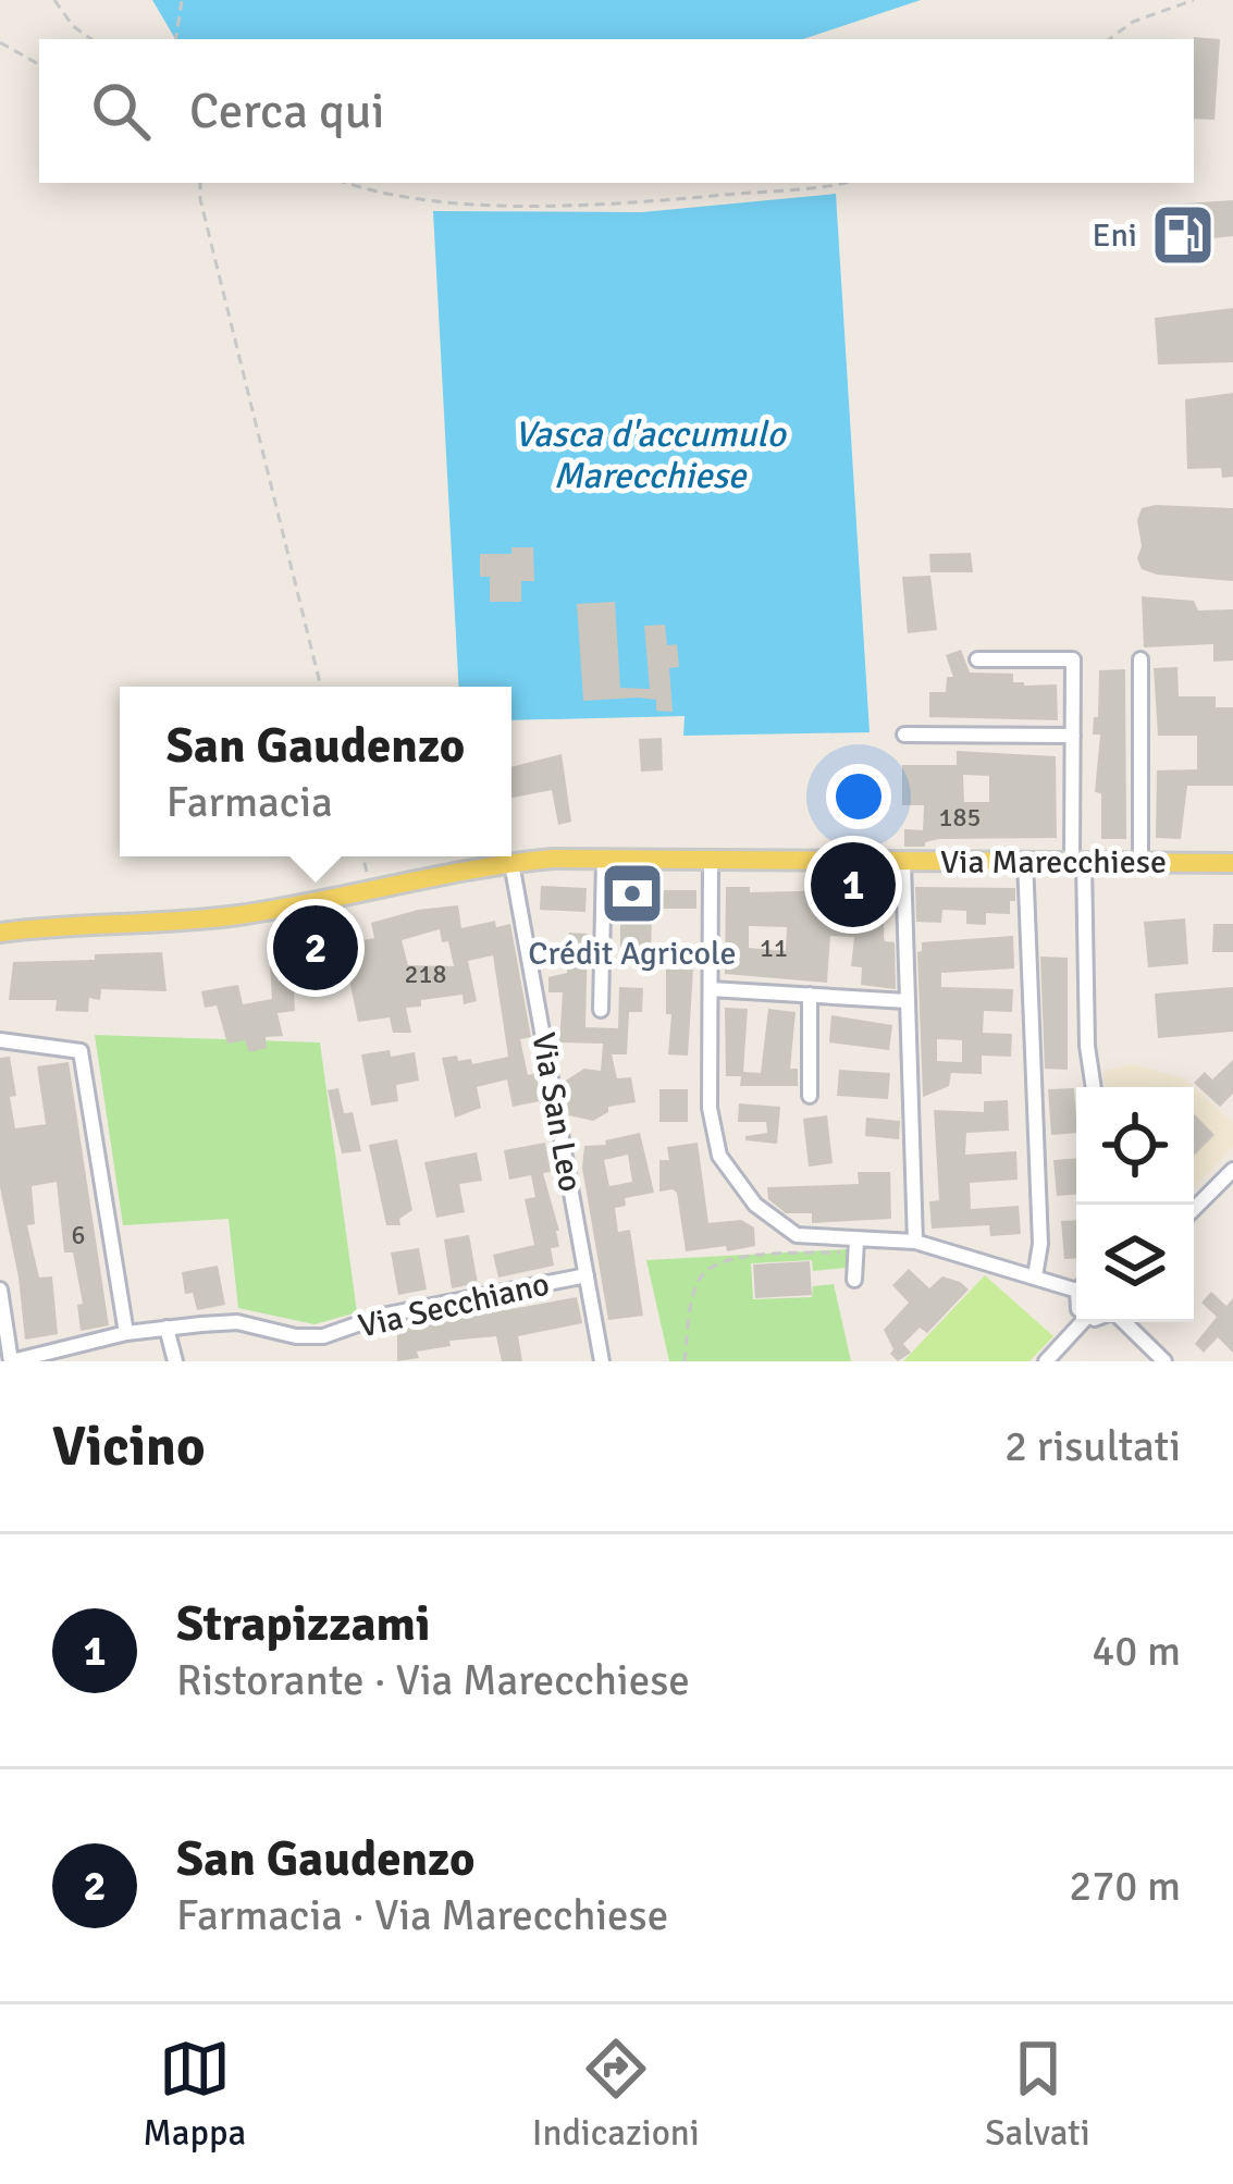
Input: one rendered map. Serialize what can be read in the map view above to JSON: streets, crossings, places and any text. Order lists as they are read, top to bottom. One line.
{"streets":{"main road":["Via Marecchiese"],"street":["Via San Leo","Via Secchiano"]},"crossings":[["Via Marecchiese","Via San Leo"],["Via San Leo","Via Secchiano"]],"water":["Vasca d'accumulo Marecchiese"],"places":{"fuel station":["Eni"],"bank":["Crédit Agricole"]},"house_numbers":["185","11","218","6"],"page":{"search":"Cerca qui","popup":["San Gaudenzo","Farmacia"],"pins":["1","2"],"heading":["Vicino","2 risultati"],"list":[{"mark":"1","name":"Strapizzami","note":"Ristorante · Via Marecchiese","value":"40 m"},{"mark":"2","name":"San Gaudenzo","note":"Farmacia · Via Marecchiese","value":"270 m"}],"nav":["Mappa","Indicazioni","Salvati"]}}
